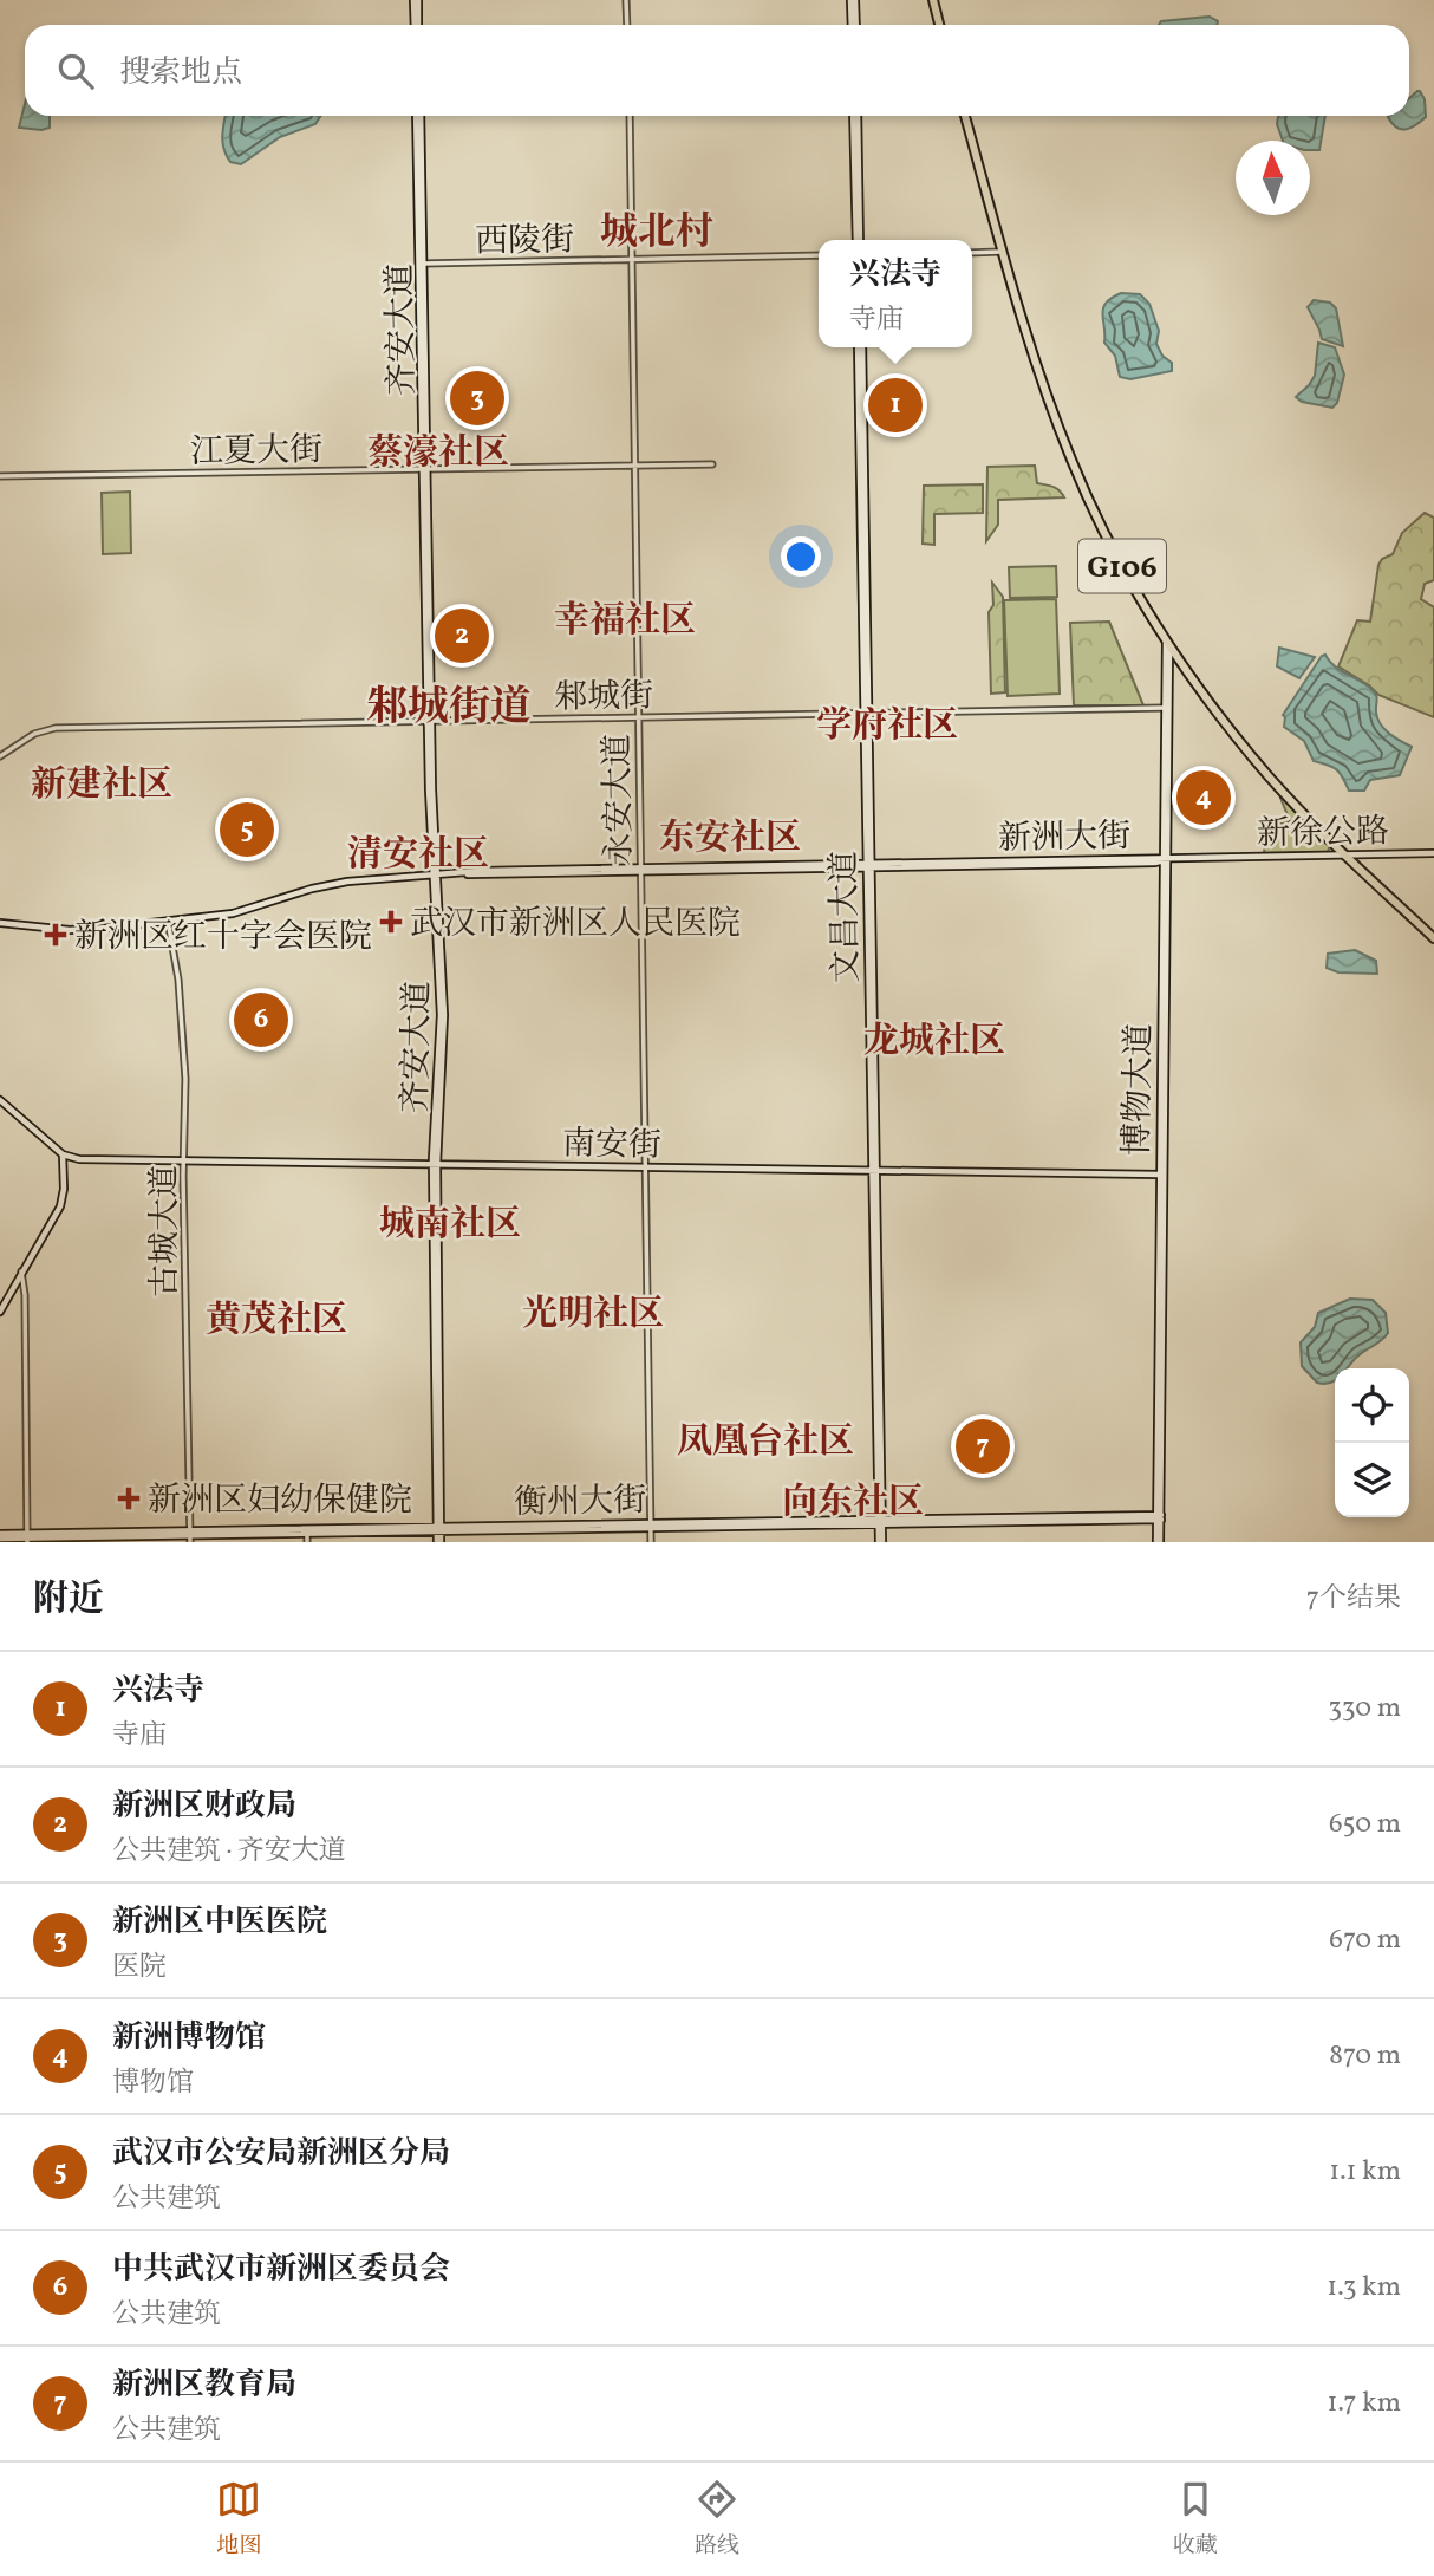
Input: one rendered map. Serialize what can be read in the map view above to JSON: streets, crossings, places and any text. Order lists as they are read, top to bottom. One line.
{"streets":{"highway":["G106"],"main road":["齐安大道","新徐公路","新洲大街","文昌大道","博物大道","南安街","衡州大街"],"street":["西陵街","江夏大街","邾城街","永安大道","古城大道"]},"crossings":[["西陵街","齐安大道"],["西陵街","永安大道"],["齐安大道","江夏大街"],["齐安大道","邾城街"],["齐安大道","新洲大街"],["齐安大道","南安街"],["齐安大道","衡州大街"],["江夏大街","永安大道"],["G106","新徐公路"],["G106","博物大道"],["邾城街","永安大道"],["邾城街","文昌大道"],["邾城街","博物大道"],["永安大道","新洲大街"],["永安大道","南安街"],["永安大道","衡州大街"],["新徐公路","新洲大街"],["新徐公路","博物大道"],["新洲大街","文昌大道"],["新洲大街","博物大道"],["新洲大街","古城大道"],["文昌大道","南安街"],["文昌大道","衡州大街"],["博物大道","南安街"],["博物大道","衡州大街"],["南安街","古城大道"],["古城大道","衡州大街"]],"districts":["城北村","蔡濠社区","幸福社区","邾城街道","学府社区","新建社区","东安社区","清安社区","龙城社区","城南社区","光明社区","黄茂社区","凤凰台社区","向东社区"],"places":{"health":["武汉市新洲区人民医院","新洲区红十字会医院","新洲区妇幼保健院"]},"north":"top","page":{"search":"搜索地点","popup":["兴法寺","寺庙"],"pins":["3","1","2","4","5","6","7"],"heading":["附近","7个结果"],"list":[{"mark":"1","name":"兴法寺","note":"寺庙","value":"330 m"},{"mark":"2","name":"新洲区财政局","note":"公共建筑 · 齐安大道","value":"650 m"},{"mark":"3","name":"新洲区中医医院","note":"医院","value":"670 m"},{"mark":"4","name":"新洲博物馆","note":"博物馆","value":"870 m"},{"mark":"5","name":"武汉市公安局新洲区分局","note":"公共建筑","value":"1.1 km"},{"mark":"6","name":"中共武汉市新洲区委员会","note":"公共建筑","value":"1.3 km"},{"mark":"7","name":"新洲区教育局","note":"公共建筑","value":"1.7 km"}],"nav":["地图","路线","收藏"]}}
